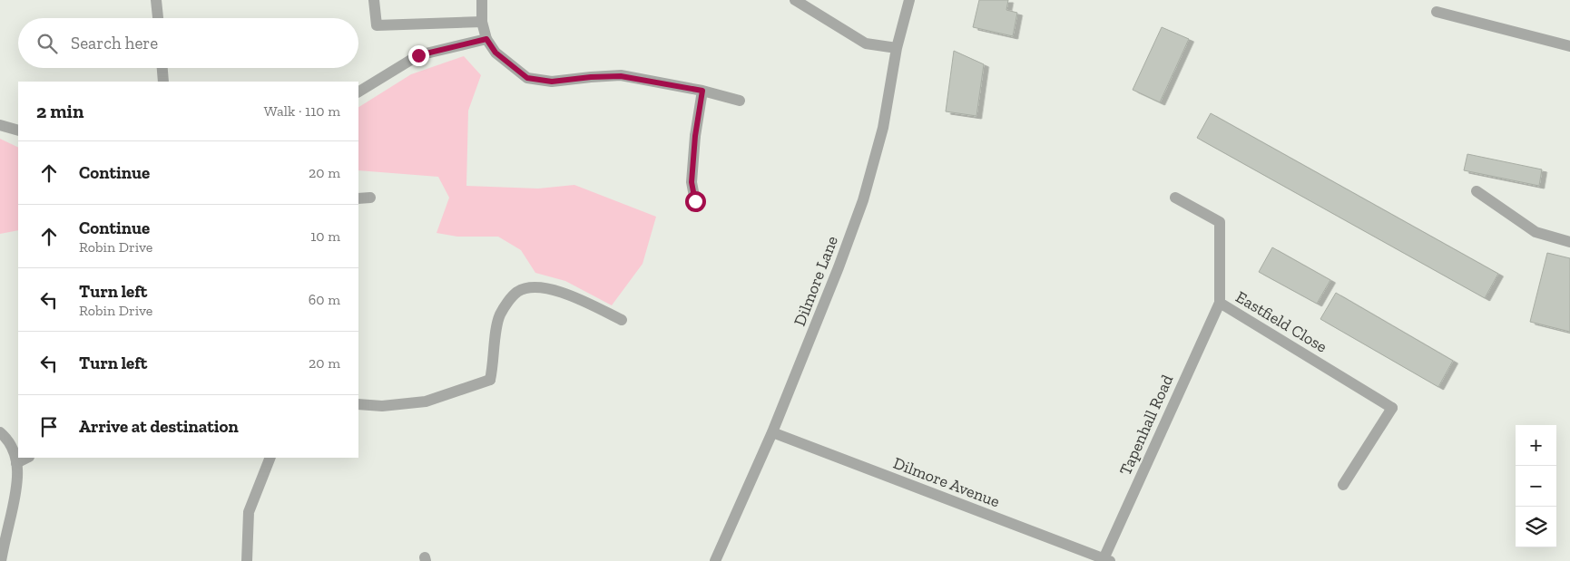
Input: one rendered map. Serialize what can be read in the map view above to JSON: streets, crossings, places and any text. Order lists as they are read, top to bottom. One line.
{"streets":{"street":["Dilmore Lane","Eastfield Close","Tapenhall Road","Dilmore Avenue"]},"crossings":[["Dilmore Lane","Dilmore Avenue"],["Eastfield Close","Tapenhall Road"],["Tapenhall Road","Dilmore Avenue"]],"page":{"search":"Search here","heading":["2 min","Walk · 110 m"],"list":[["Continue","20 m"],["Continue","Robin Drive","10 m"],["Turn left","Robin Drive","60 m"],["Turn left","20 m"],"Arrive at destination"],"map_buttons":["+","−"]}}
